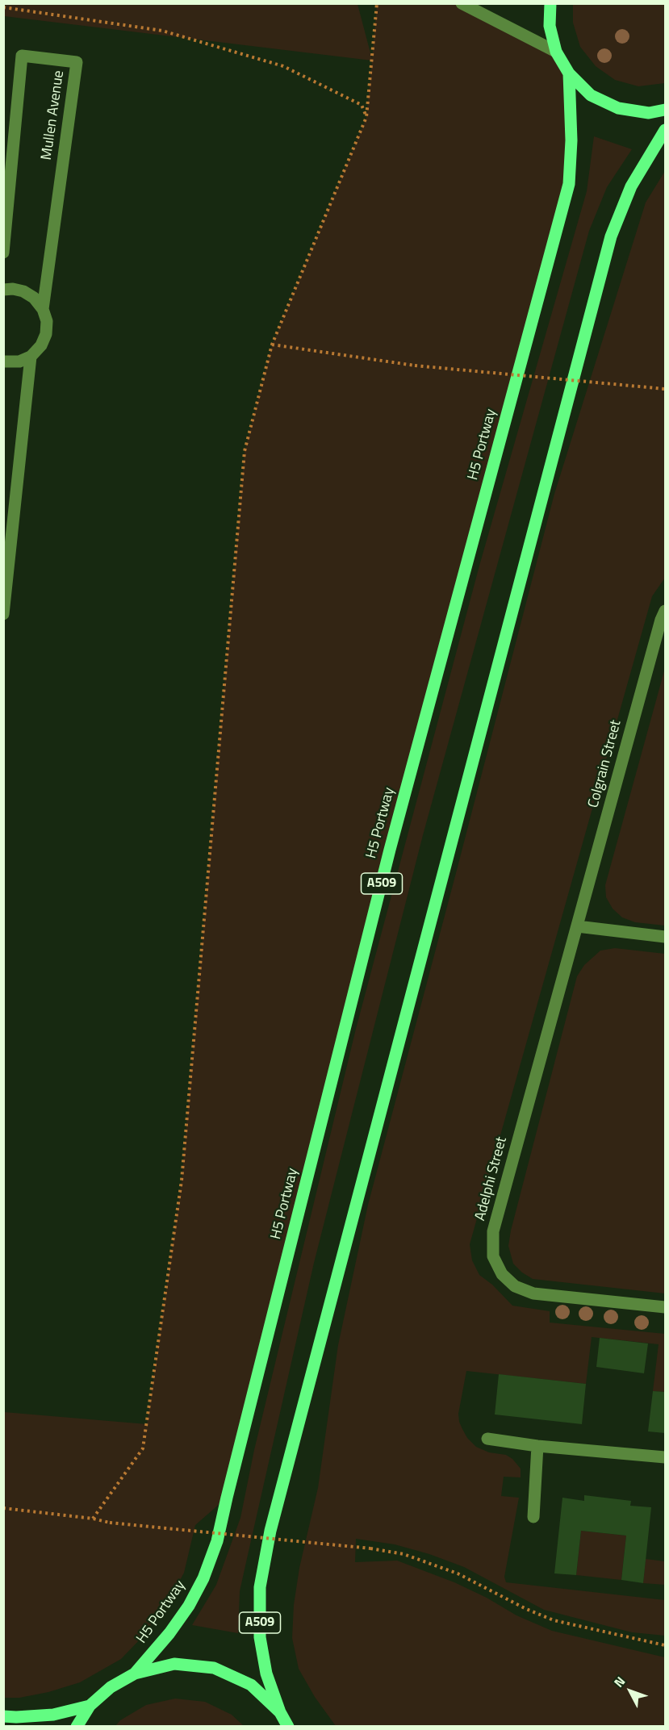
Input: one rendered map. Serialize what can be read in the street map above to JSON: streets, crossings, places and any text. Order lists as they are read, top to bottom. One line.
{"streets":{"main road":["H5 Portway","A509"],"street":["Mullen Avenue","Colgrain Street","Adelphi Street"]},"crossings":[["H5 Portway","A509"],["Colgrain Street","Adelphi Street"]],"north":"top left"}
